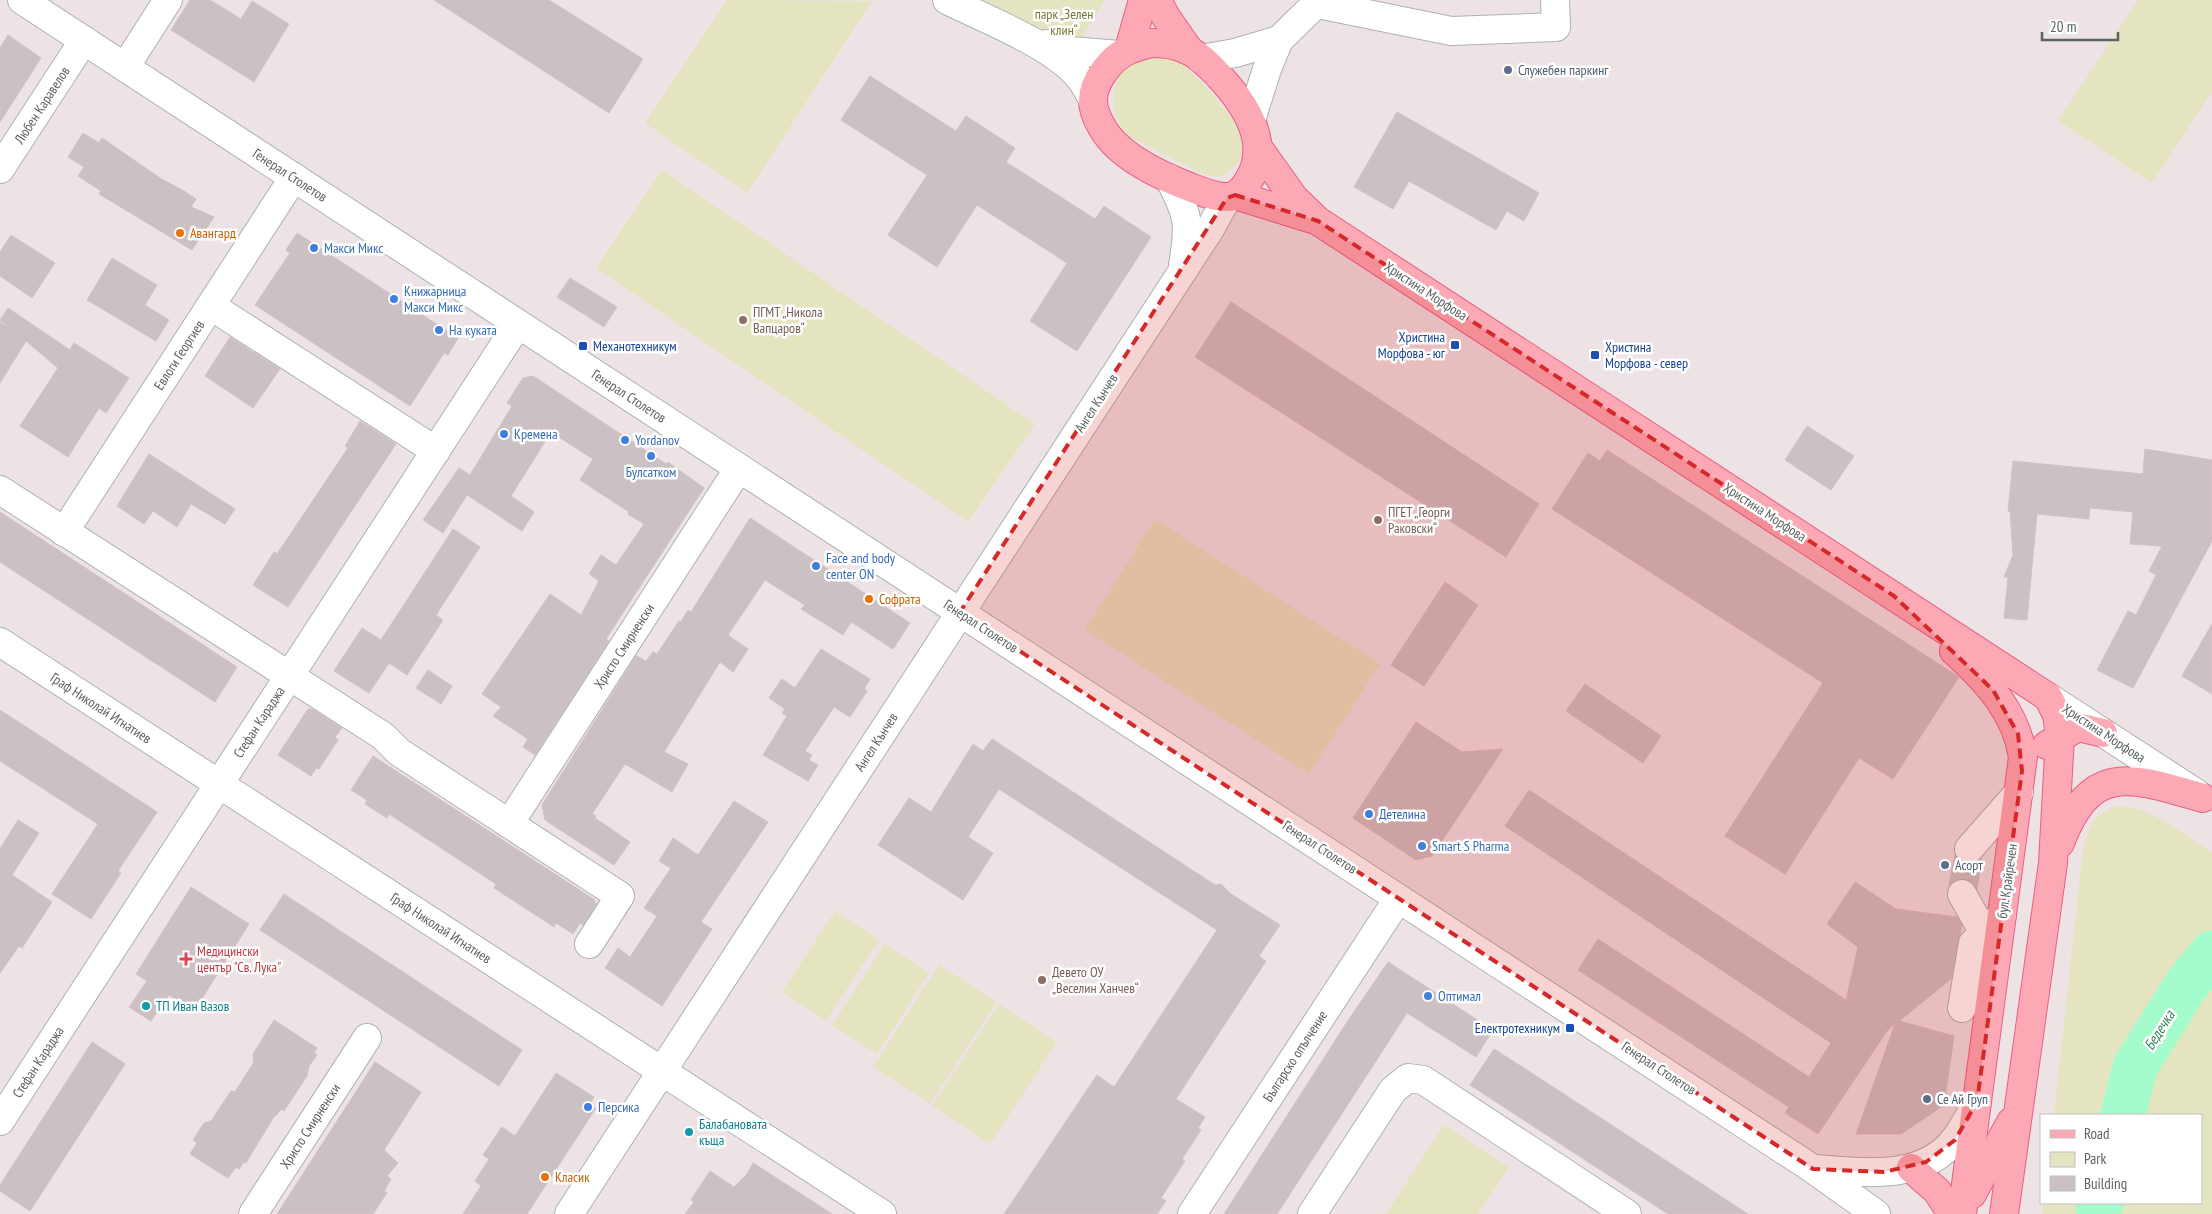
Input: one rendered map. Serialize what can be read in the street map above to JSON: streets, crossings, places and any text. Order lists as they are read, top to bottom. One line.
{"streets":{"main road":["Христина Морфова","бул. Крайречен"],"street":["Любен Каравелов","Генерал Столетов","Евлоги Георгиев","Ангел Кънчев","Христо Смирненски","Граф Николай Игнатиев","Стефан Караджа","Българско опълчение"]},"crossings":[["Любен Каравелов","Генерал Столетов"],["Генерал Столетов","Евлоги Георгиев"],["Генерал Столетов","Ангел Кънчев"],["Генерал Столетов","Христо Смирненски"],["Генерал Столетов","Стефан Караджа"],["Генерал Столетов","Българско опълчение"],["Христина Морфова","Ангел Кънчев"],["Христина Морфова","бул. Крайречен"],["Ангел Кънчев","Граф Николай Игнатиев"],["Граф Николай Игнатиев","Стефан Караджа"]],"water":["Бедечка"],"parks":["парк „Зелен клин“"],"places":{"other":["Служебен паркинг","Авангард","Макси Микс","Книжарница Макси Микс","ПГМТ „Никола Вапцаров“","На куката","Кремена","Yordanov","Булсатком","ПГЕТ „Георги Раковски“","Face and body center ON","Софрата","Детелина","Smart S Pharma","Асорт","Девето ОУ „Веселин Ханчев“","Оптимал","ТП Иван Вазов","Се Ай Груп","Персика","Балабановата къща","Класик"],"transit":["Христина Морфова - юг","Механотехникум","Христина Морфова - север","Електротехникум"],"health":["Медицински център \"Св. Лука\""]},"legend":["Road","Park","Building"],"scale_bar":"20 m"}
